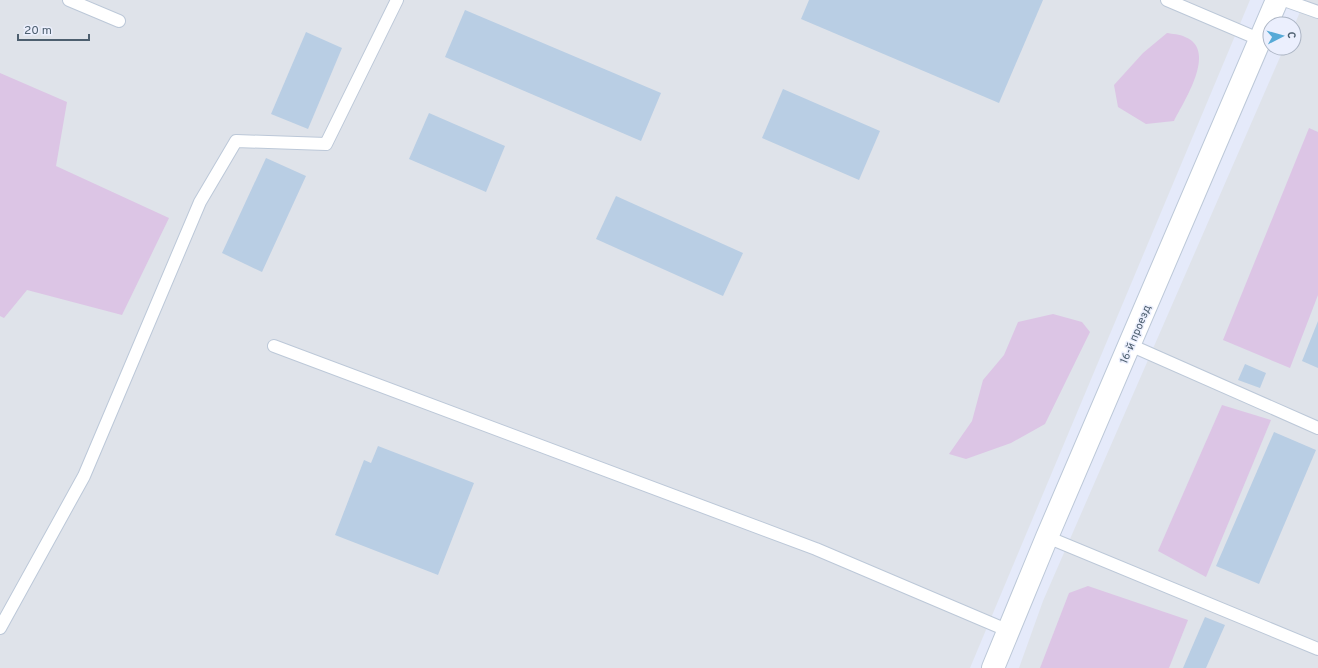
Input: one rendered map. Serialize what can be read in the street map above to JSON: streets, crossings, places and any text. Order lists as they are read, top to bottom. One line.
{"streets":{"street":["16-й проезд"]},"scale_bar":"20 m","north":"right"}
